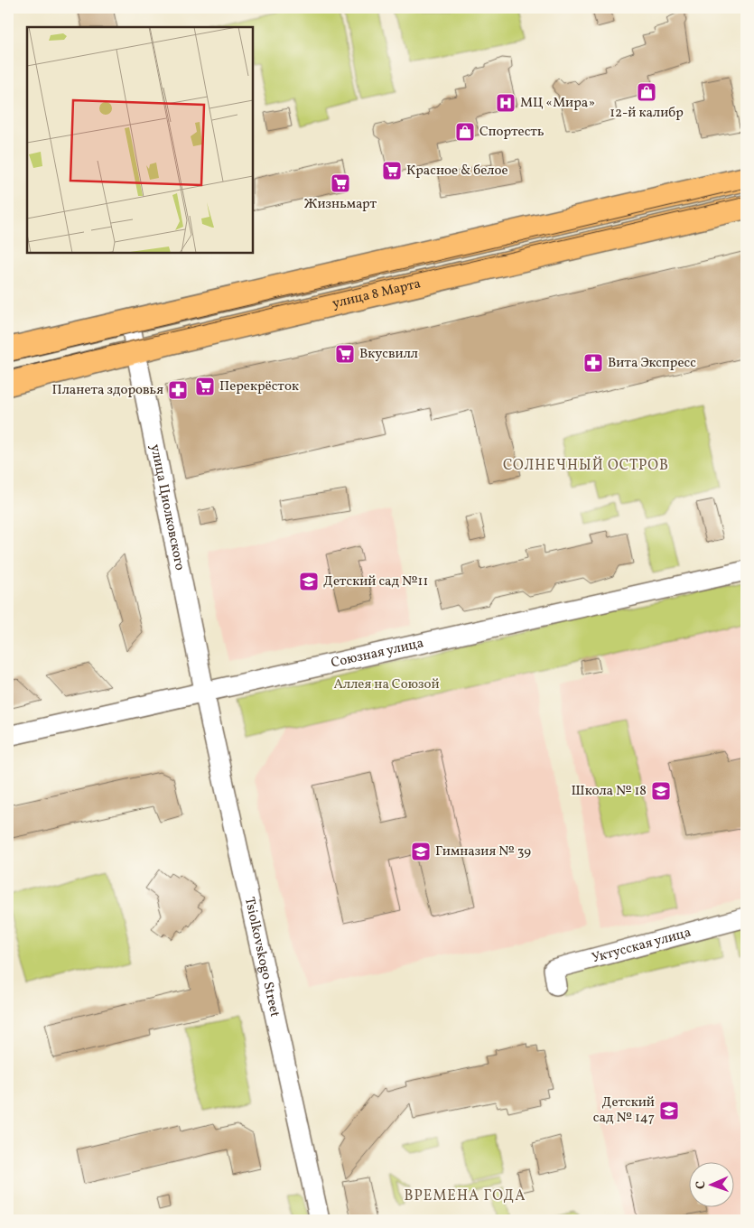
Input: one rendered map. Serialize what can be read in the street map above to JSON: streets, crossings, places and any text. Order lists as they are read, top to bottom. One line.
{"streets":{"main road":["улица 8 Марта"],"street":["улица Циолковского","Союзная улица","Уктусская улица","Tsiolkovskogo Street"]},"crossings":[["улица 8 Марта","улица Циолковского"],["улица Циолковского","Союзная улица"],["улица Циолковского","Tsiolkovskogo Street"],["Союзная улица","Tsiolkovskogo Street"]],"districts":["СОЛНЕЧНЫЙ ОСТРОВ","ВРЕМЕНА ГОДА"],"parks":["Аллея на Союзой"],"places":{"shop":["12-й калибр","Спортесть"],"hospital":["МЦ «Мира»"],"supermarket":["Красное & белое","Жизньмарт","Вкусвилл","Перекрёсток"],"pharmacy":["Вита Экспресс","Планета здоровья"],"school or university":["Детский сад №11","Школа № 18","Гимназия № 39","Детский сад № 147"]},"north":"left"}
